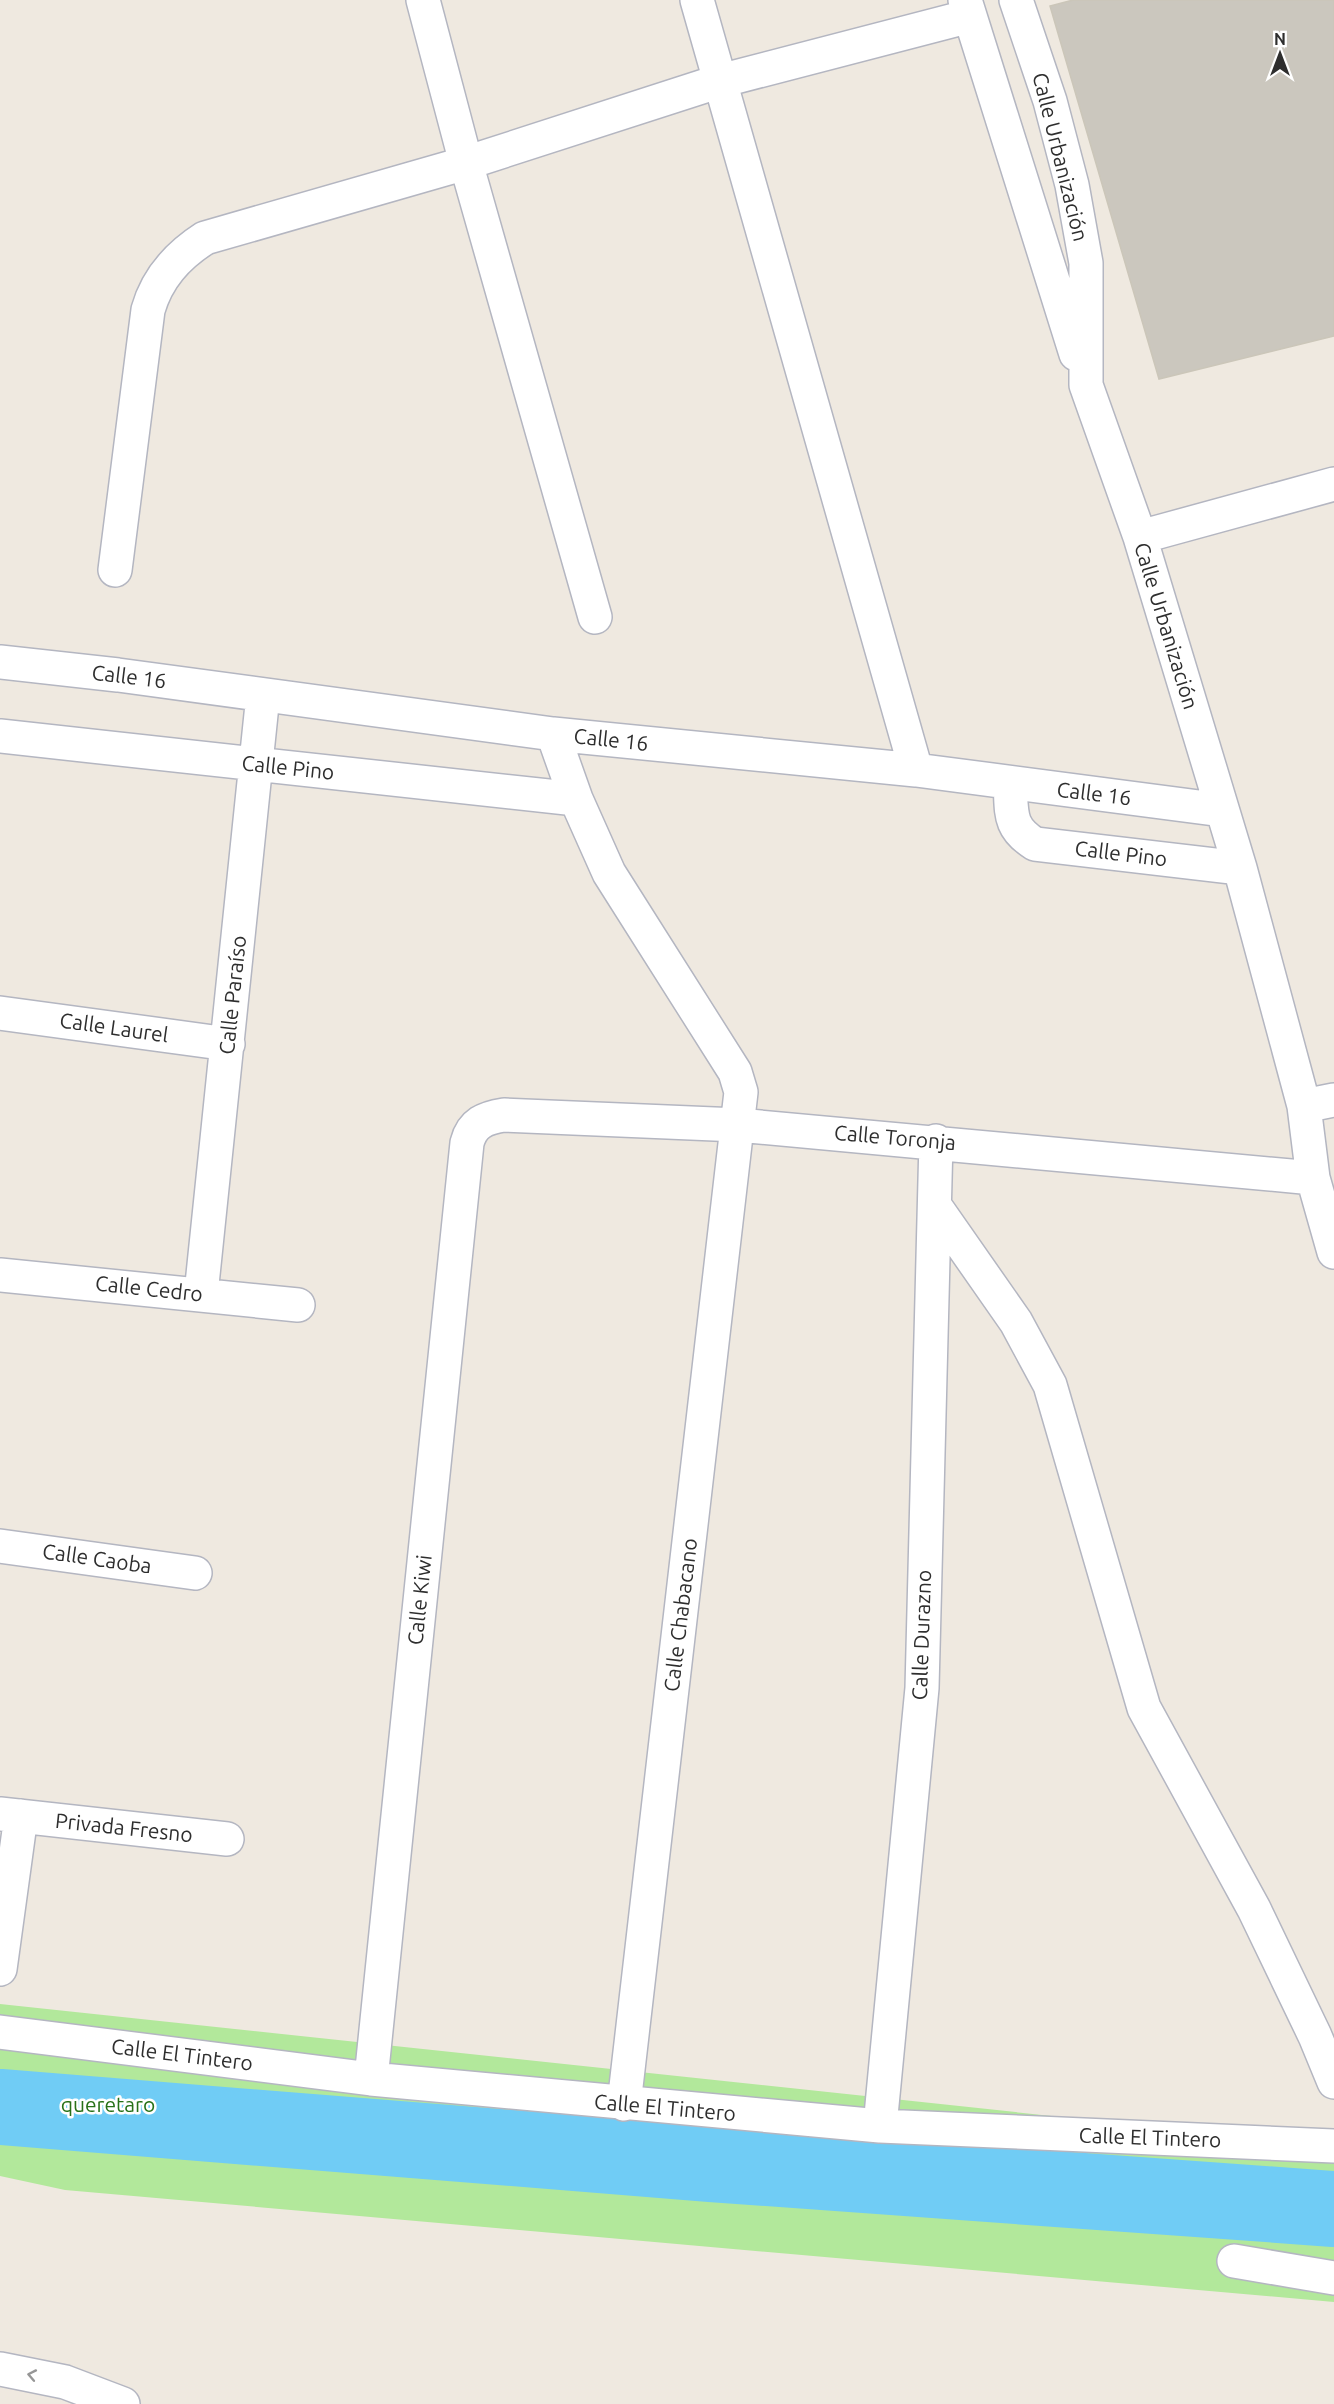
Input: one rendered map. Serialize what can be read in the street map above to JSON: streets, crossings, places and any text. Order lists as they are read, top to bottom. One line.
{"streets":{"street":["Calle Urbanización","Calle 16","Calle Pino","Calle Paraíso","Calle Laurel","Calle Toronja","Calle Cedro","Calle Caoba","Calle Kiwi","Calle Chabacano","Calle Durazno","Privada Fresno","Calle El Tintero"]},"crossings":[["Calle Urbanización","Calle 16"],["Calle Urbanización","Calle Pino"],["Calle Urbanización","Calle Toronja"],["Calle 16","Calle Pino"],["Calle 16","Calle Paraíso"],["Calle 16","Calle Chabacano"],["Calle Pino","Calle Paraíso"],["Calle Pino","Calle Chabacano"],["Calle Paraíso","Calle Laurel"],["Calle Paraíso","Calle Cedro"],["Calle Toronja","Calle Kiwi"],["Calle Toronja","Calle Chabacano"],["Calle Toronja","Calle Durazno"],["Calle Kiwi","Calle El Tintero"],["Calle Chabacano","Calle El Tintero"],["Calle Durazno","Calle El Tintero"]],"parks":["queretaro"],"north":"top"}
